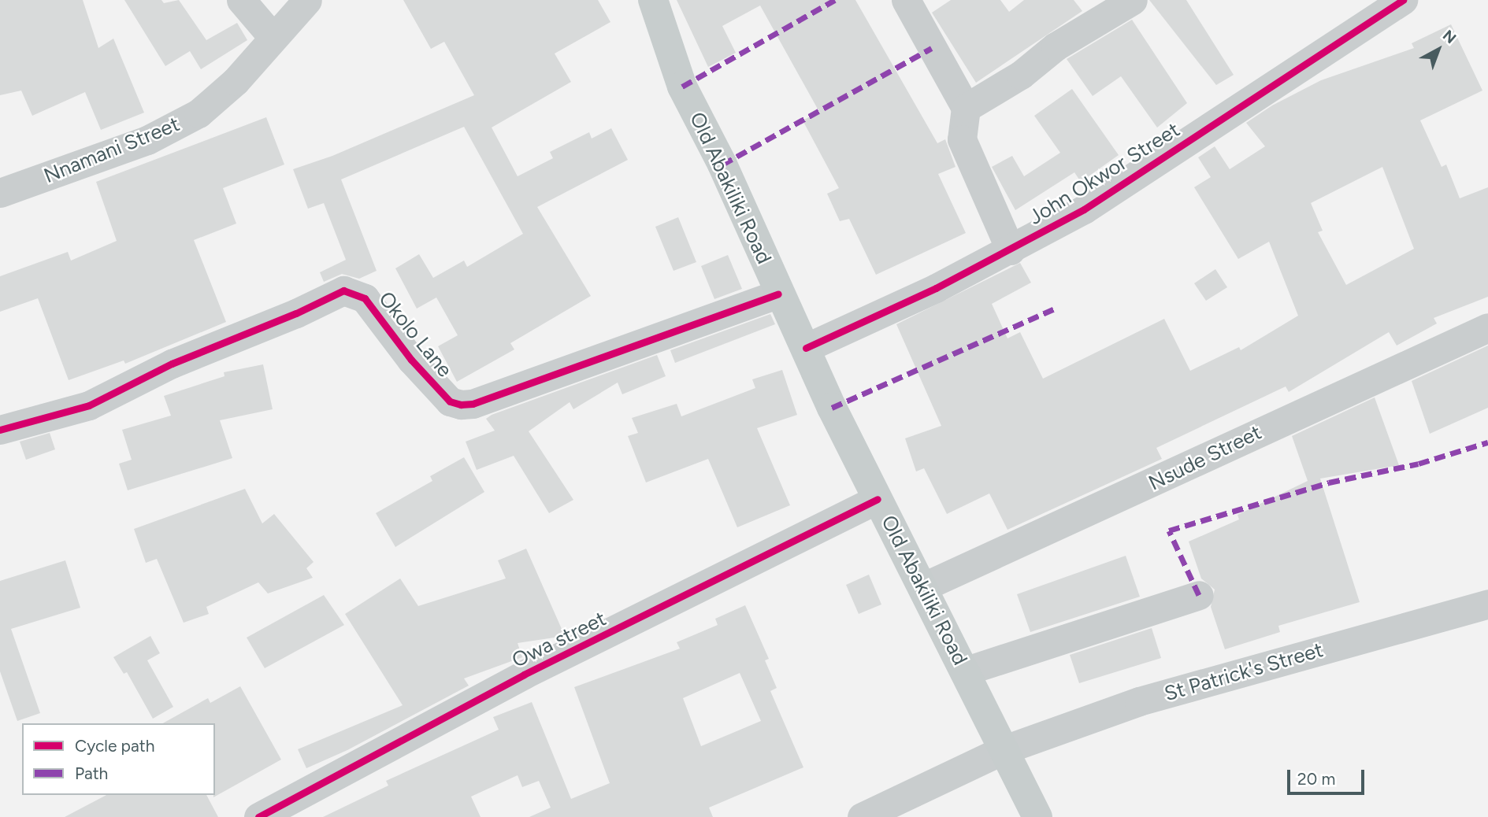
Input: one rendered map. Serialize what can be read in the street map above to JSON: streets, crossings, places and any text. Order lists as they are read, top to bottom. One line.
{"streets":{"main road":["Old Abakiliki Road"],"street":["Nnamani Street","John Okwor Street","Okolo Lane","Nsude Street","Owa street","St Patrick's Street"]},"crossings":[["John Okwor Street","Old Abakiliki Road"],["Old Abakiliki Road","Okolo Lane"],["Old Abakiliki Road","Nsude Street"],["Old Abakiliki Road","Owa street"],["Old Abakiliki Road","St Patrick's Street"]],"legend":["Cycle path","Path"],"scale_bar":"20 m","north":"top right"}
